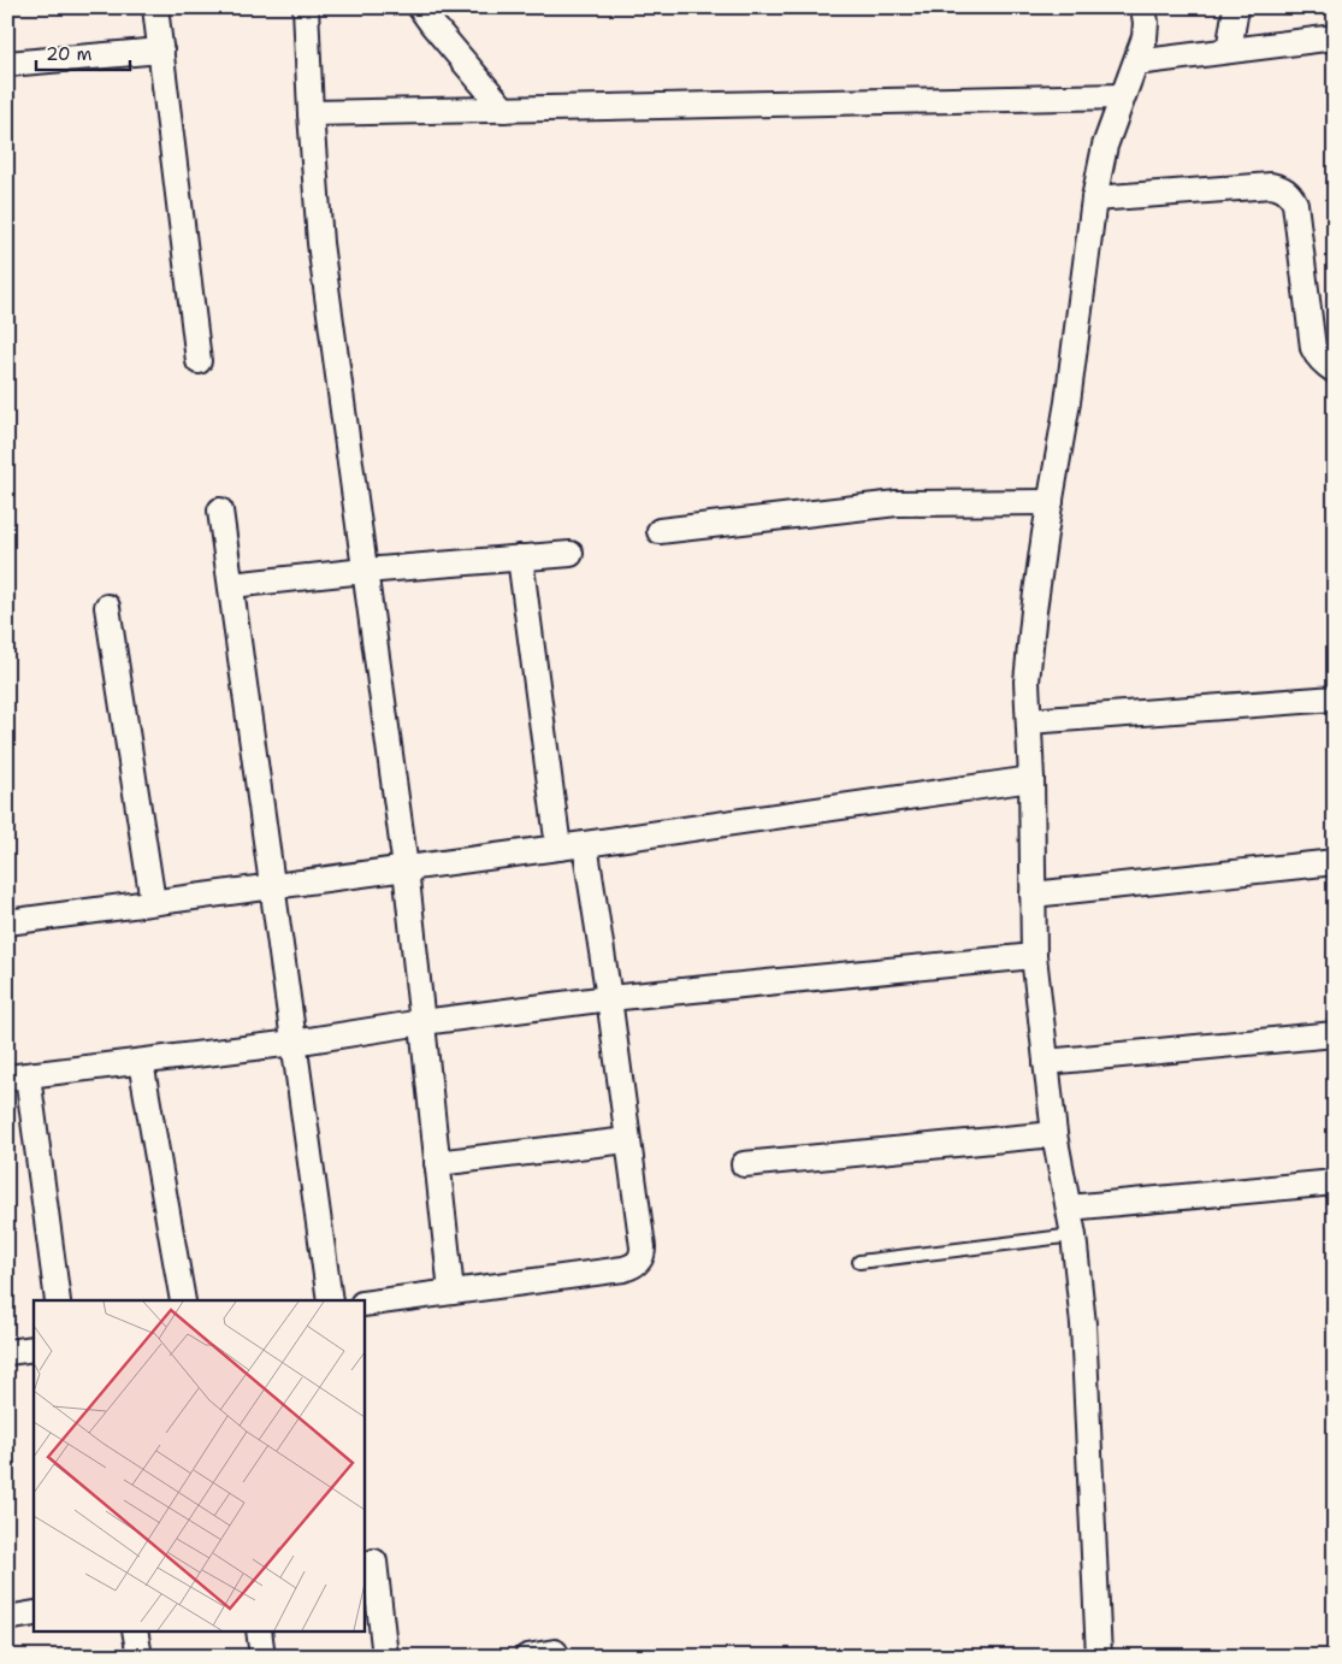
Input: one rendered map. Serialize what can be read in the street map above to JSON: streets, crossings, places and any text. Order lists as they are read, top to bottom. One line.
{"scale_bar":"20 m"}
